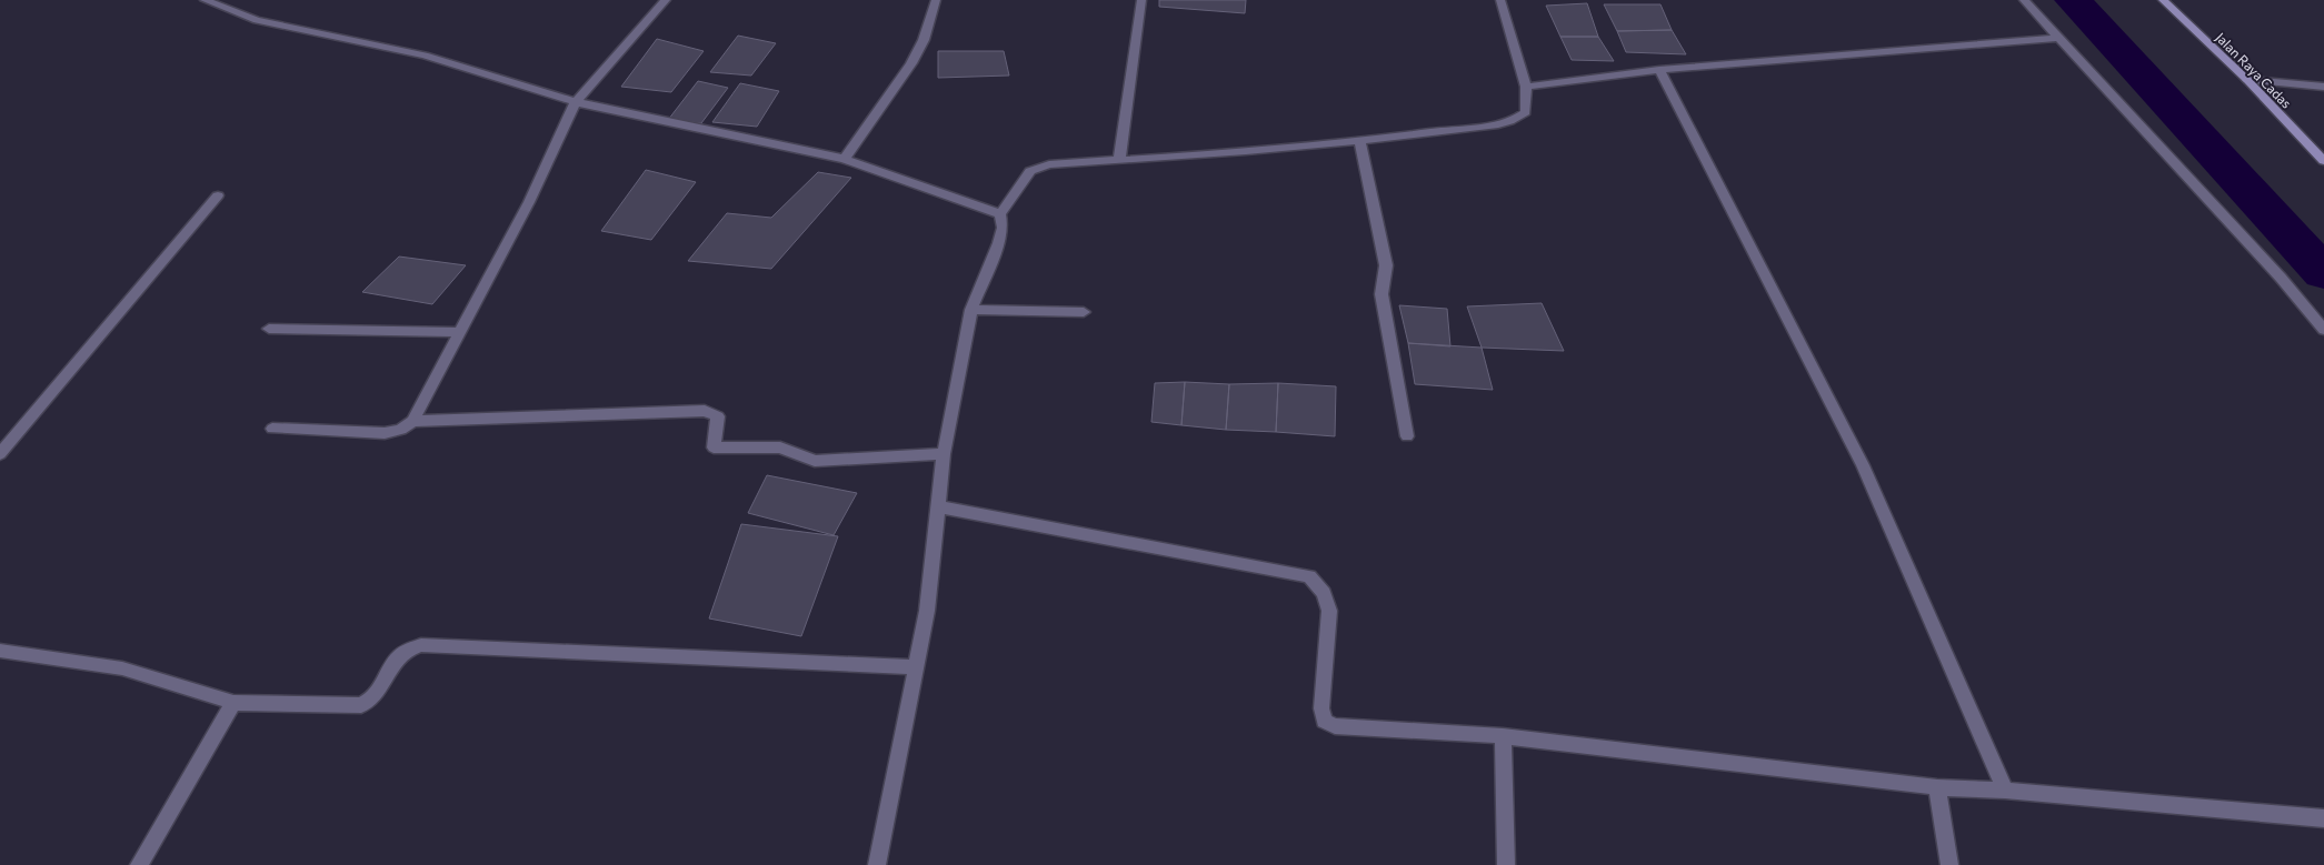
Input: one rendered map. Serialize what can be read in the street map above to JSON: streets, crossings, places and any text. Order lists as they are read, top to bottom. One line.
{"streets":{"street":["Jalan Raya Cadas"]}}
